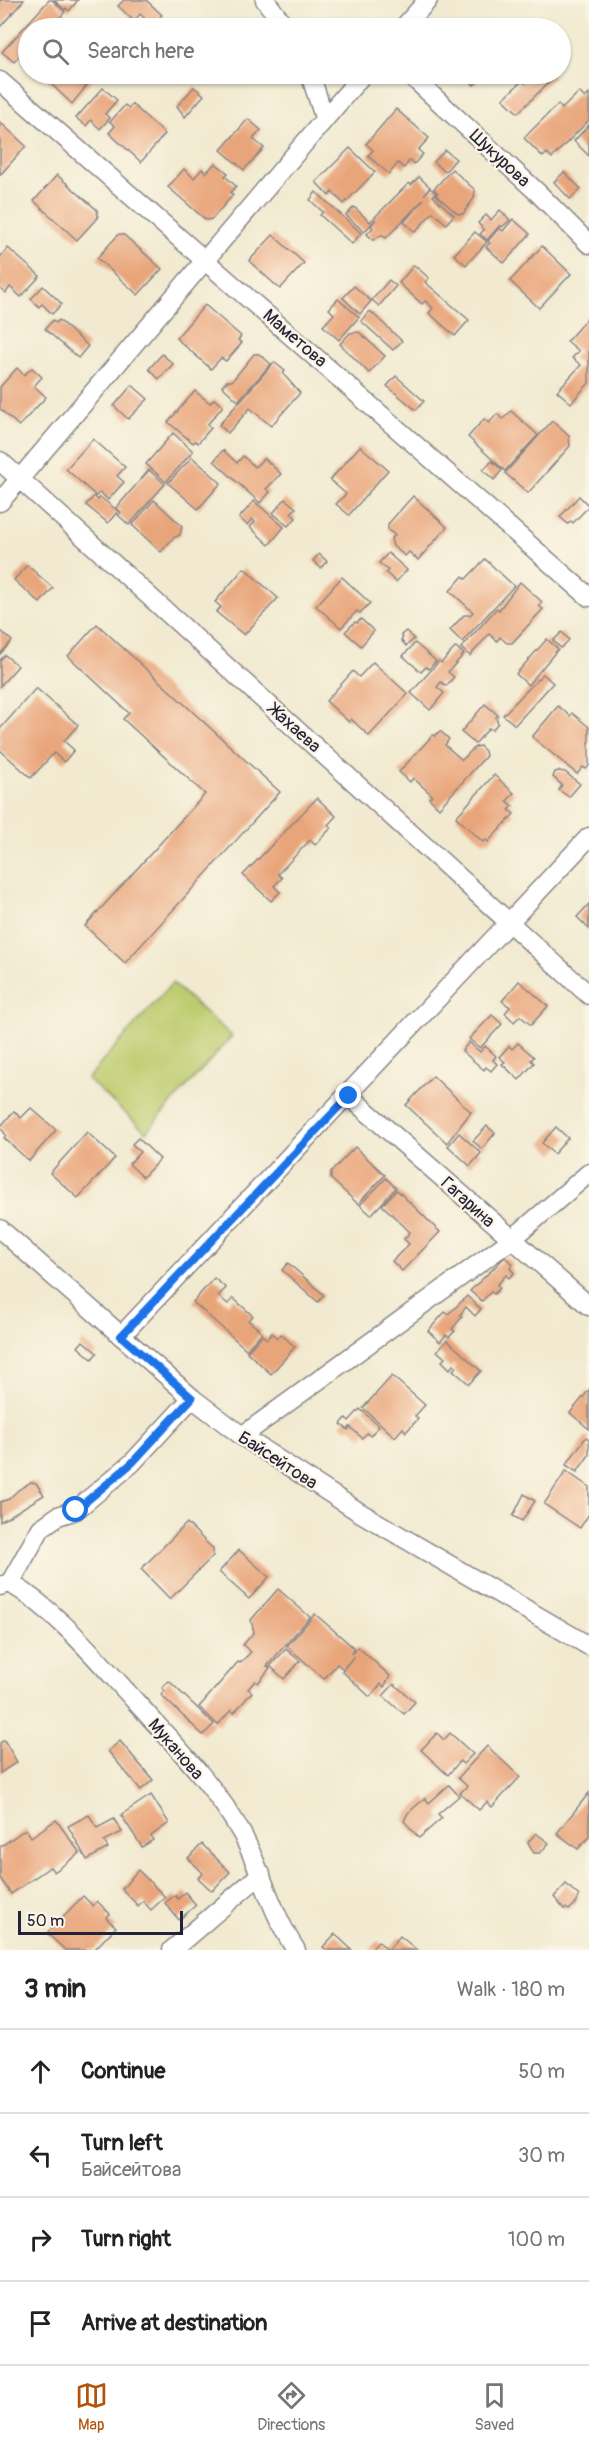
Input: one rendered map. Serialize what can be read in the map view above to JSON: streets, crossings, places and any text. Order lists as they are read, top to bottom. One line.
{"streets":{"street":["Шукурова","Маметова","Жахаева","Гагарина","Байсейтова","Муканова"]},"scale_bar":"50 m","page":{"search":"Search here","scale":"50 m","heading":["3 min","Walk · 180 m"],"list":[["Continue","50 m"],["Turn left","Байсейтова","30 m"],["Turn right","100 m"],"Arrive at destination"],"nav":["Map","Directions","Saved"]}}
